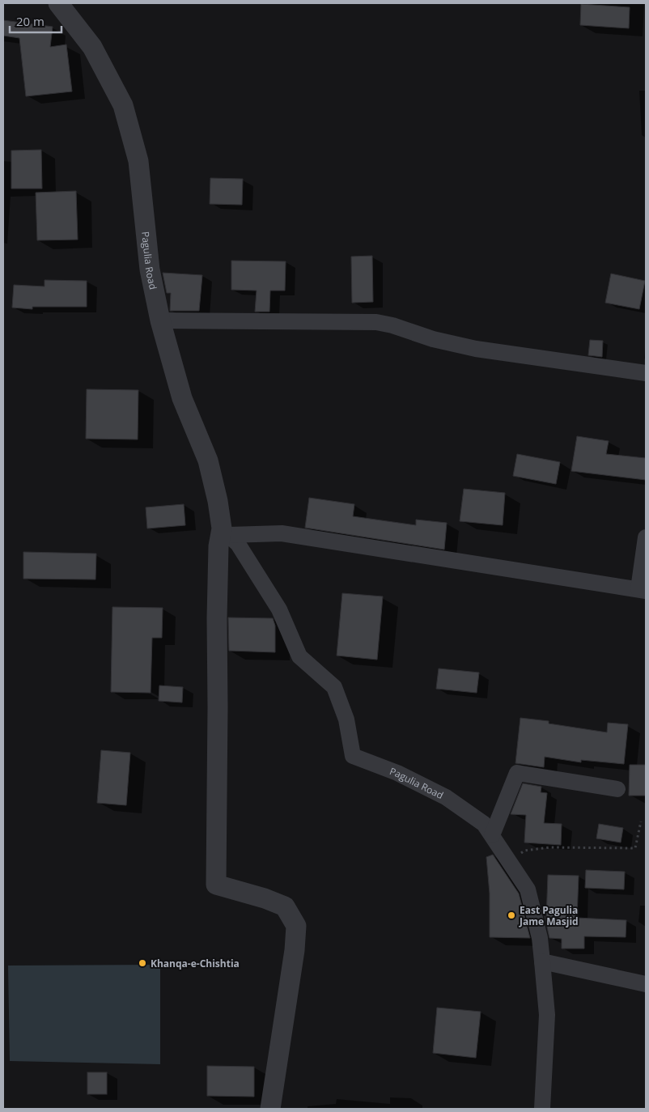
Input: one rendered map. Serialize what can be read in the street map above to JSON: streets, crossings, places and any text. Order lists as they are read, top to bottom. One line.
{"streets":{"street":["Pagulia Road"]},"places":["East Pagulia Jame Masjid","Khanqa-e-Chishtia"],"scale_bar":"20 m"}
